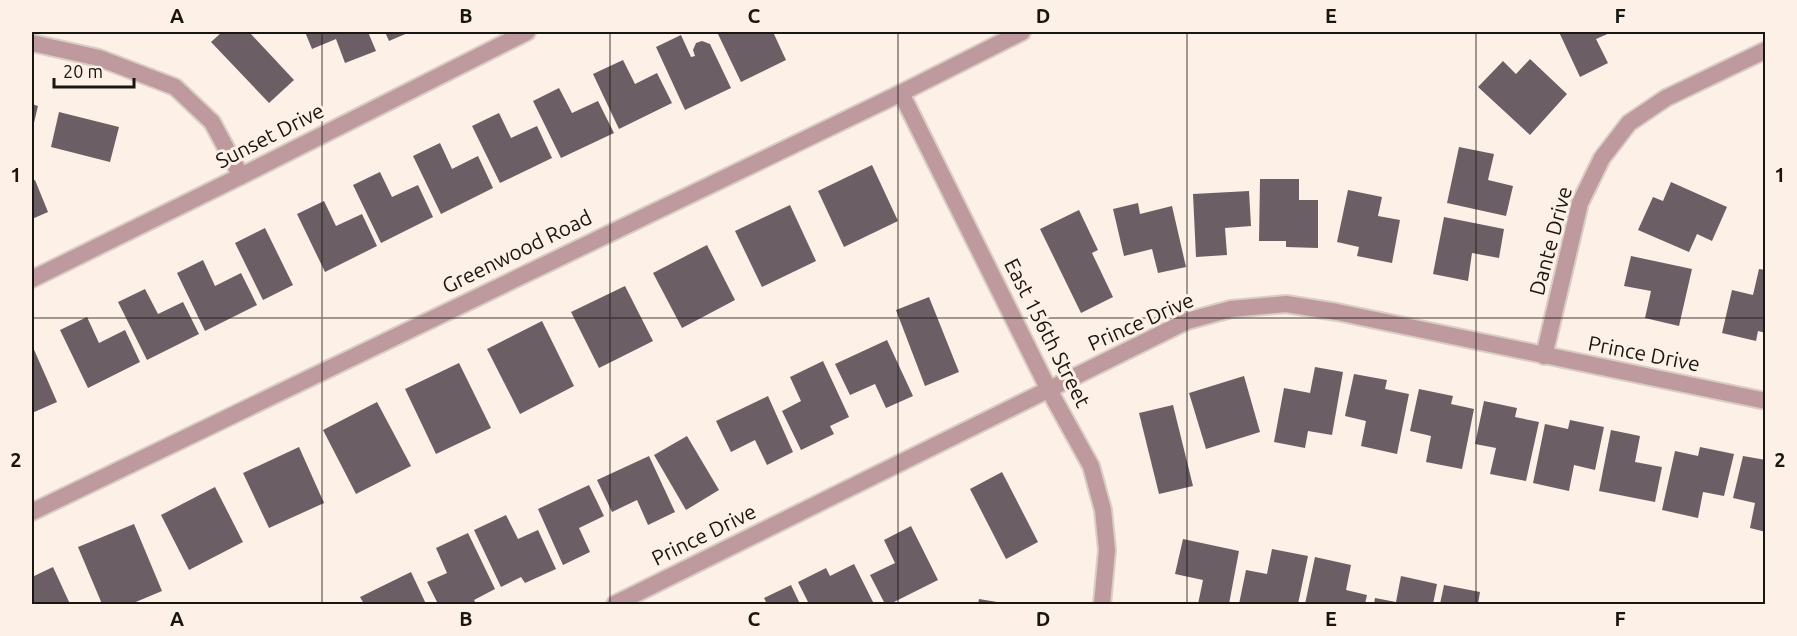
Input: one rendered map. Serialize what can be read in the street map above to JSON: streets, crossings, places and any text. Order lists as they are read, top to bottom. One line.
{"streets":{"street":["Sunset Drive","Dante Drive","Greenwood Road","Prince Drive","East 156th Street"]},"crossings":[["Dante Drive","Prince Drive"],["Greenwood Road","East 156th Street"],["Prince Drive","East 156th Street"]],"scale_bar":"20 m","grid":{"columns":["A","B","C","D","E","F"],"rows":["1","2"]}}
